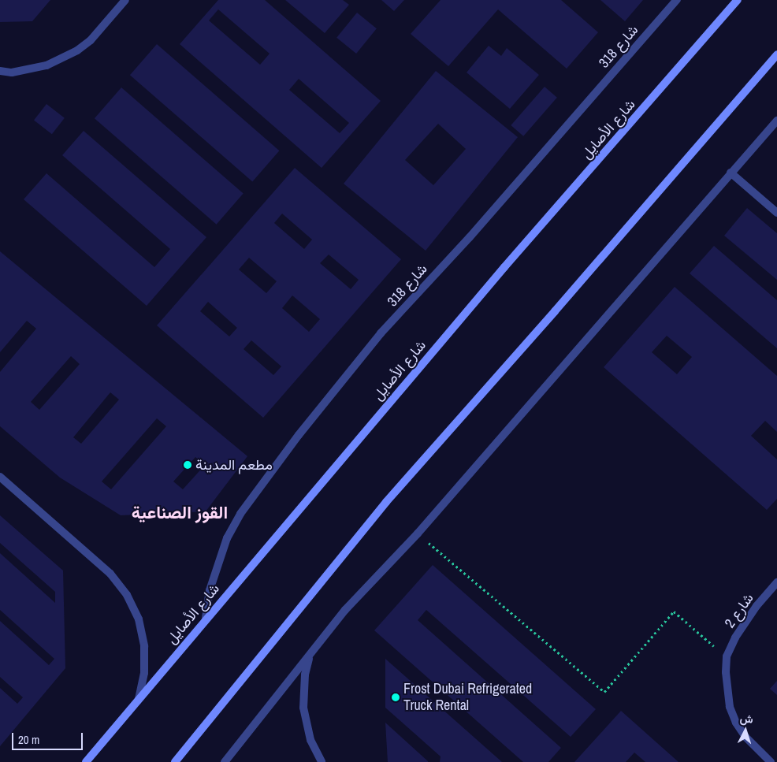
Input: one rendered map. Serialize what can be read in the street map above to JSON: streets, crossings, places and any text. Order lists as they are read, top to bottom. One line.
{"streets":{"main road":["شارع الأصايل"],"street":["شارع 318","شارع 2"]},"crossings":[["شارع 318","شارع الأصايل"]],"districts":["القوز الصناعية"],"places":["مطعم المدينة","Frost Dubai Refrigerated Truck Rental"],"scale_bar":"20 m","north":"top"}
